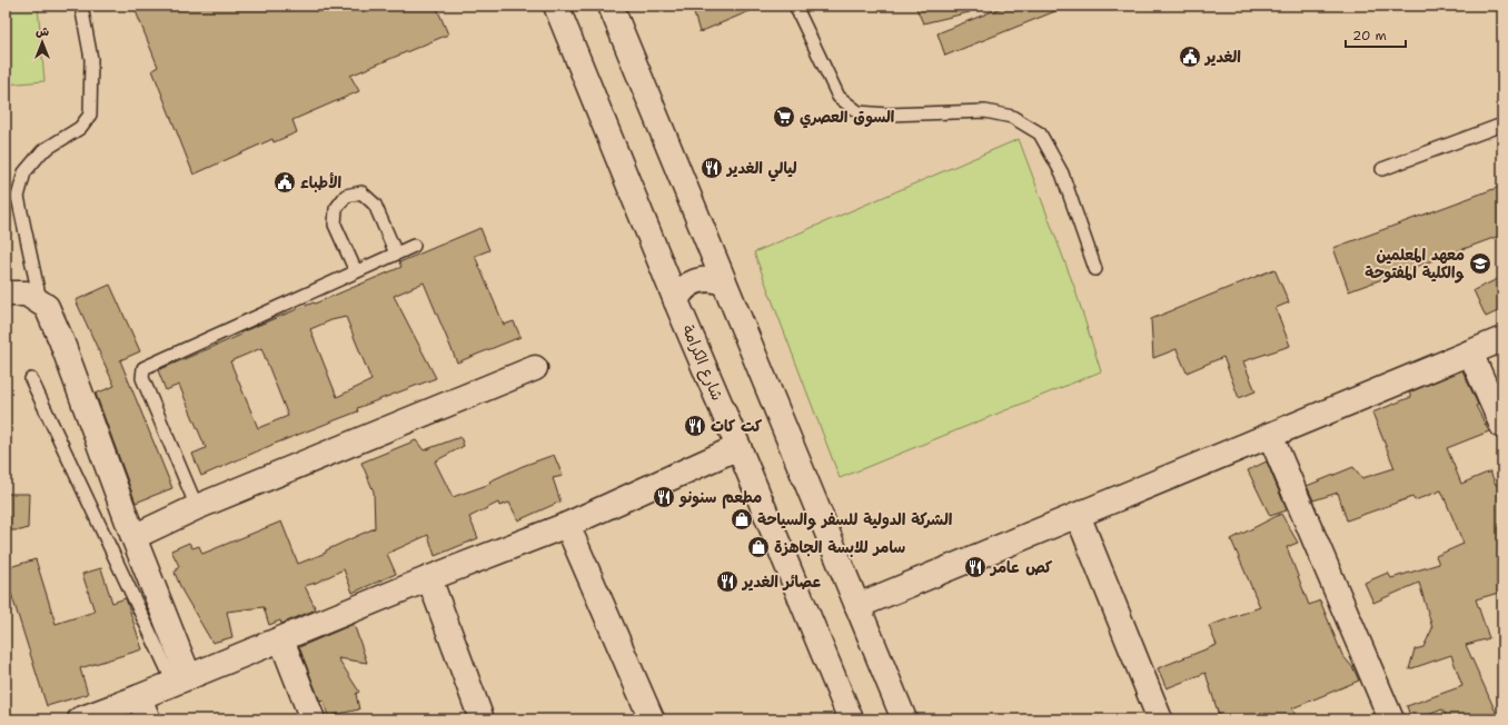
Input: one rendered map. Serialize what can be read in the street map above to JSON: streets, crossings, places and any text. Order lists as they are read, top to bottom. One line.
{"streets":{"street":["شارع الكرامة"]},"places":{"public building":["الغدير","الأطباء"],"supermarket":["السوق العصري"],"restaurant":["ليالي الغدير","كت كات","مطعم سنونو","كص عامر","عصائر الغدير"],"school or university":["معهد المعلمين والكلية المفتوحة"],"shop":["الشركة الدولية للسفر والسياحة","سامر للابسة الجاهزة"]},"scale_bar":"20 m","north":"top"}
